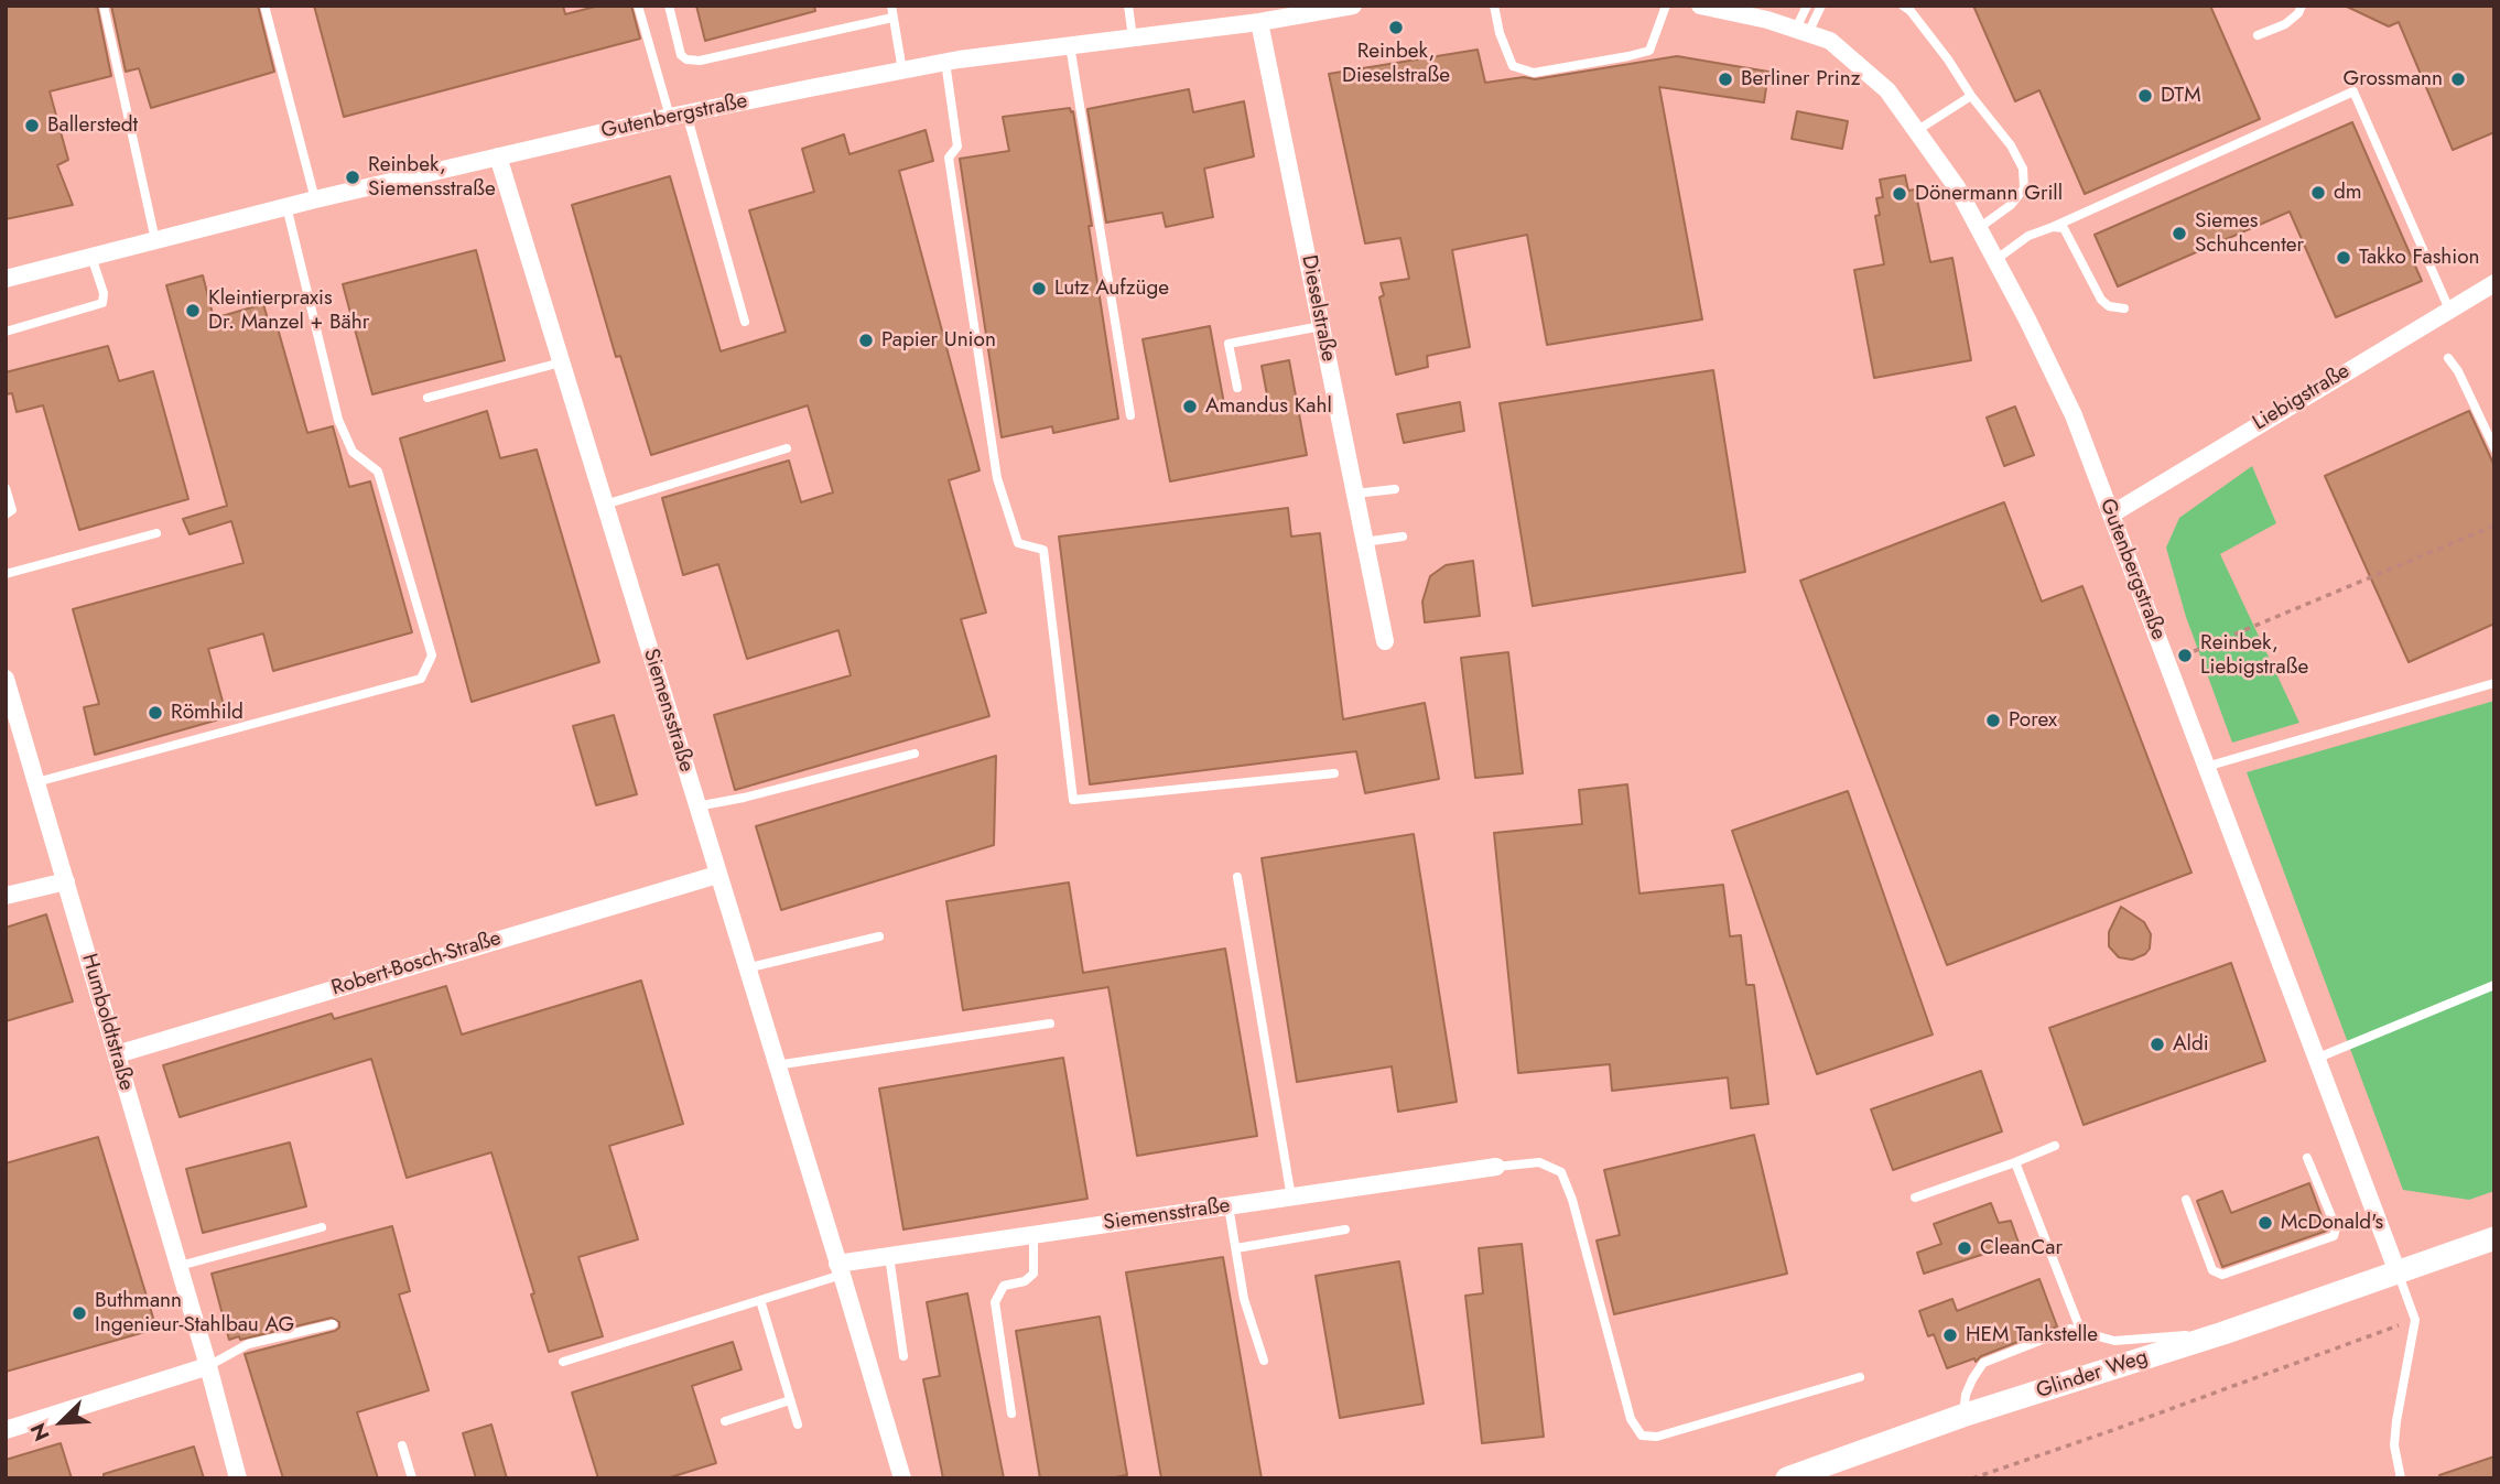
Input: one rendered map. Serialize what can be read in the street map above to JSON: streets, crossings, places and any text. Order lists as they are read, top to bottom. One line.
{"streets":{"main road":["Glinder Weg"],"street":["Gutenbergstraße","Dieselstraße","Liebigstraße","Siemensstraße","Robert-Bosch-Straße","Humboldtstraße"]},"crossings":[["Gutenbergstraße","Dieselstraße"],["Gutenbergstraße","Liebigstraße"],["Gutenbergstraße","Siemensstraße"],["Gutenbergstraße","Glinder Weg"],["Siemensstraße","Robert-Bosch-Straße"],["Robert-Bosch-Straße","Humboldtstraße"]],"places":["Reinbek, Dieselstraße","Berliner Prinz","Grossmann","DTM","Ballerstedt","Reinbek, Siemensstraße","dm","Dönermann Grill","Siemes Schuhcenter","Takko Fashion","Lutz Aufzüge","Kleintierpraxis Dr. Manzel + Bähr","Papier Union","Amandus Kahl","Reinbek, Liebigstraße","Römhild","Porex","Aldi","McDonald's","CleanCar","Buthmann Ingenieur-Stahlbau AG","HEM Tankstelle"],"north":"bottom left"}
